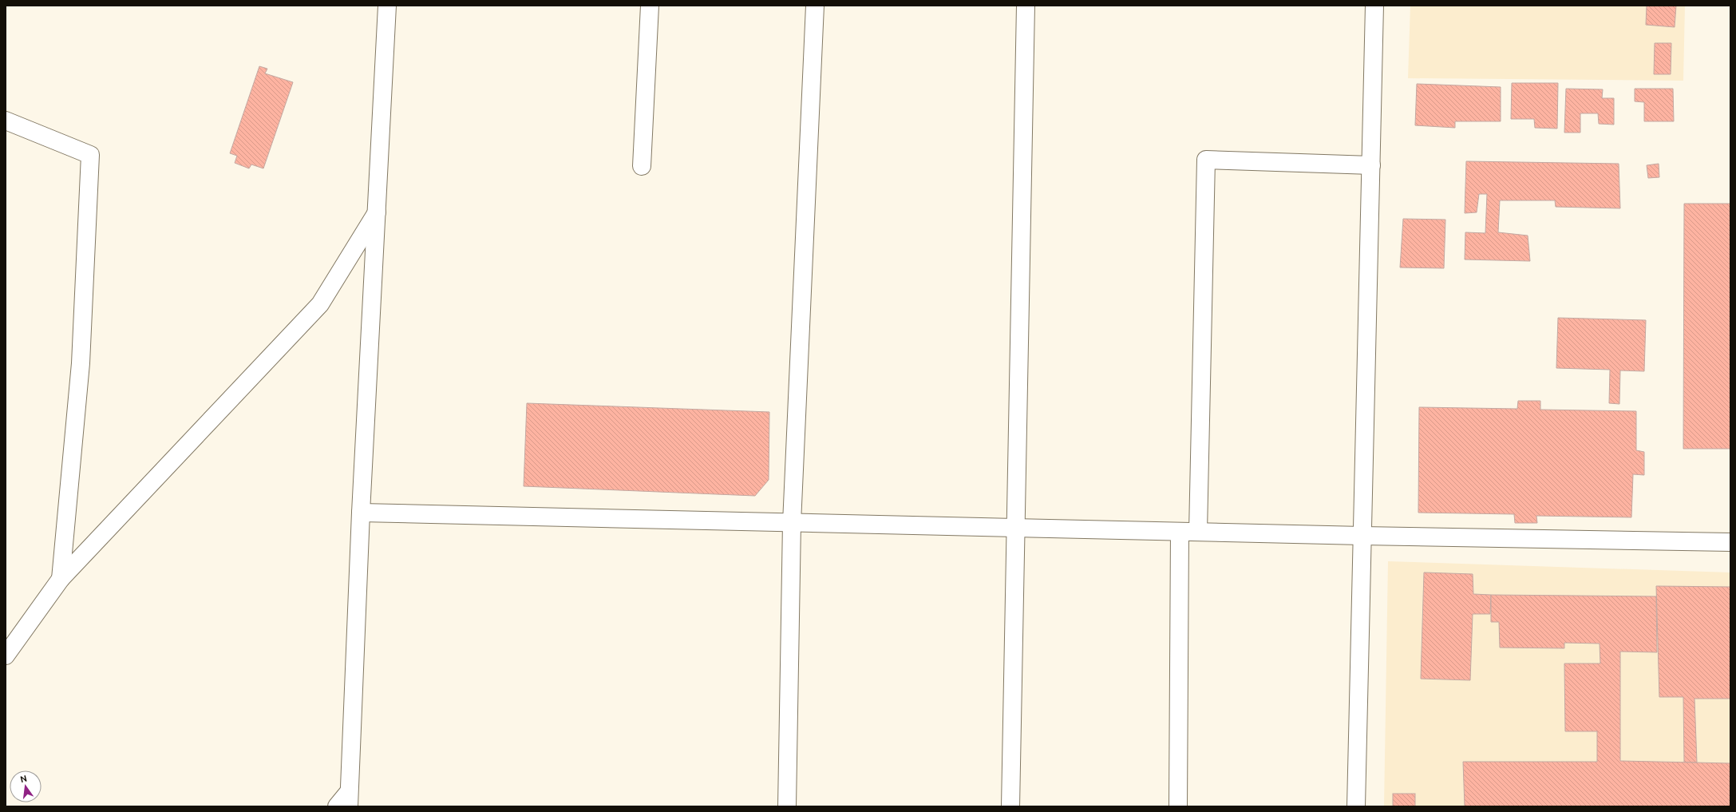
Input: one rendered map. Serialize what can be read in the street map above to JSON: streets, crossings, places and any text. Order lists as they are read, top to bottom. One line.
{"north":"top"}
